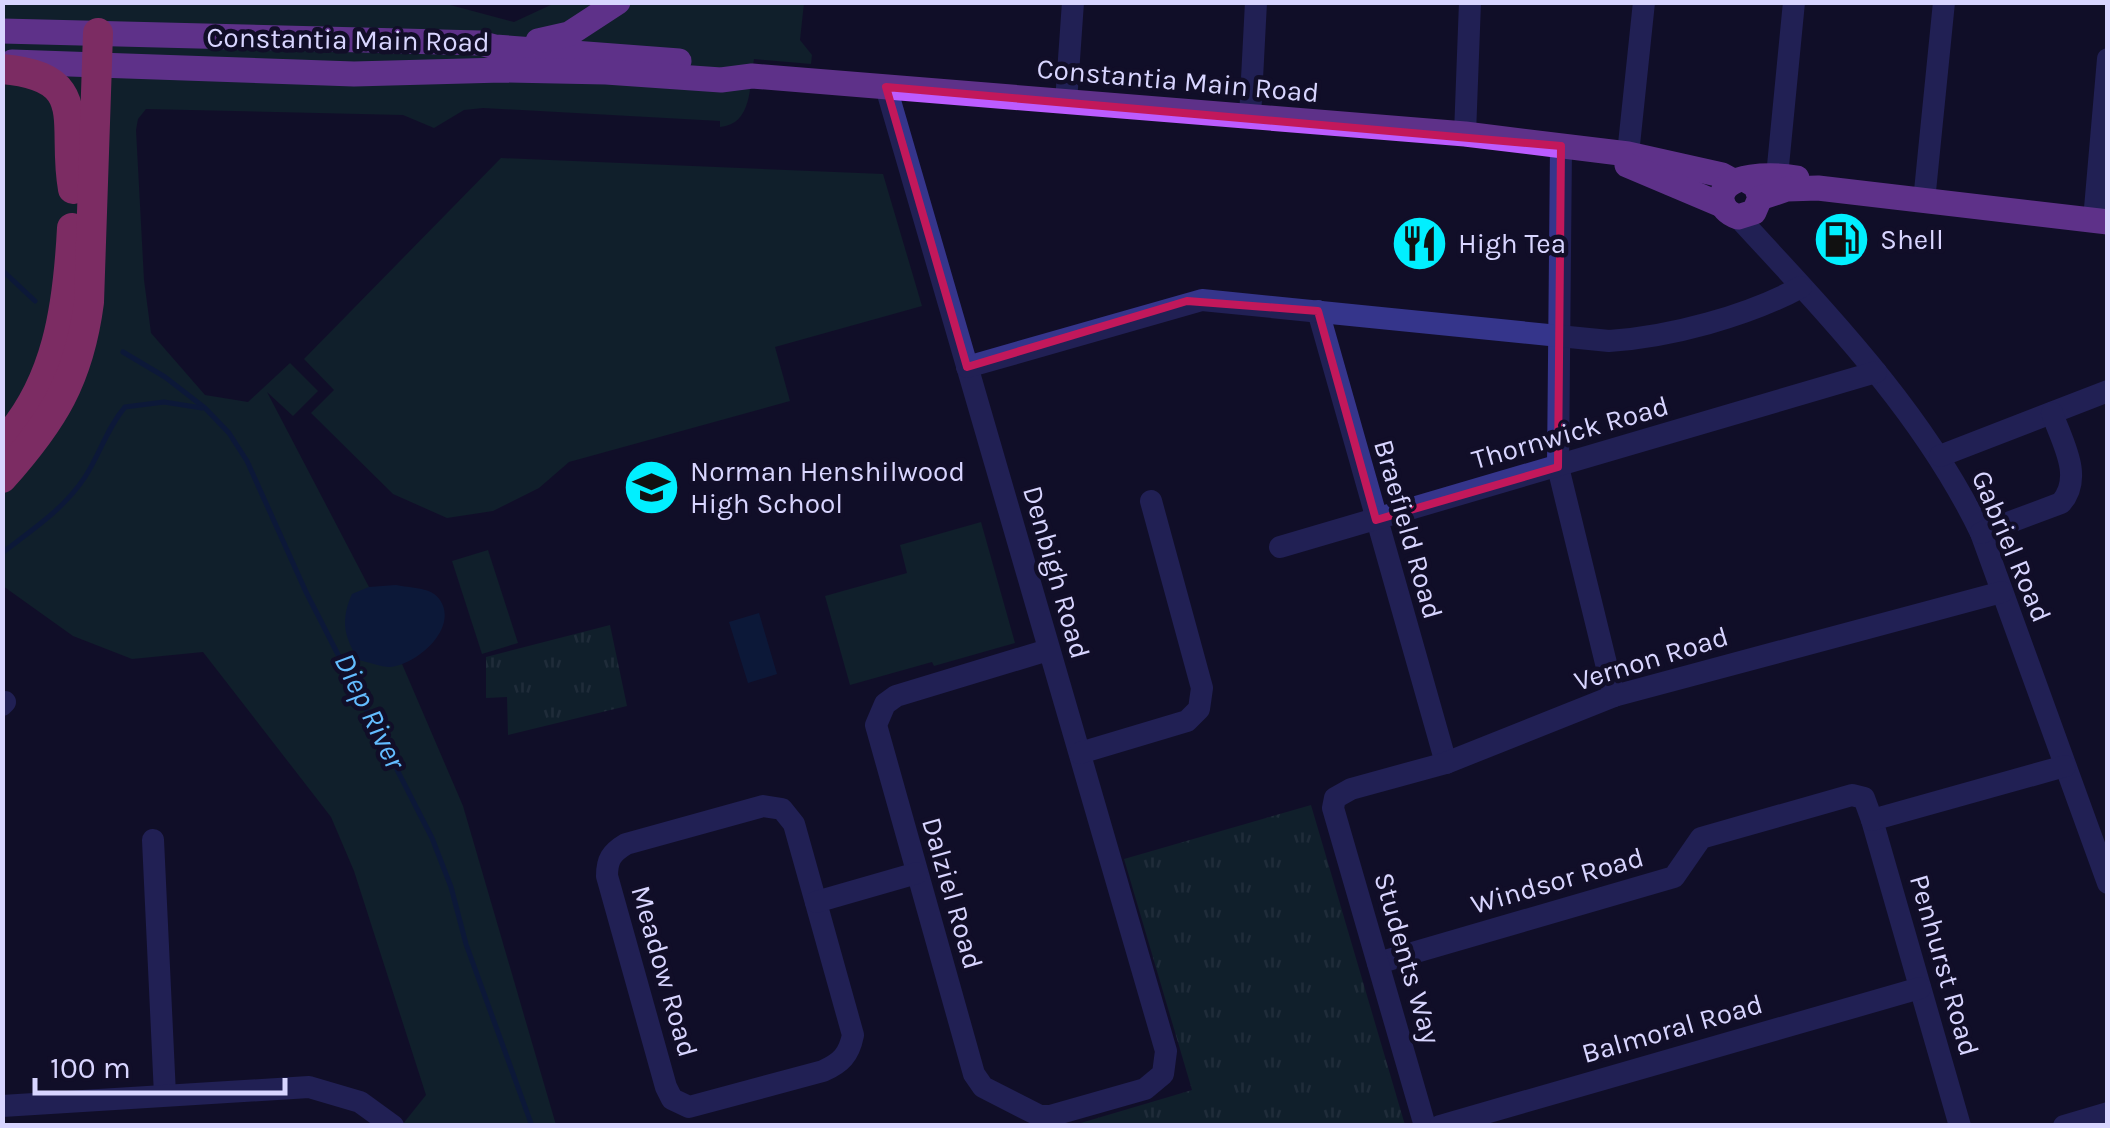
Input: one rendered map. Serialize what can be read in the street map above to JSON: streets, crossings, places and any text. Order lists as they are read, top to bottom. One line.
{"streets":{"main road":["Constantia Main Road"],"street":["Thornwick Road","Braefield Road","Gabriel Road","Denbigh Road","Vernon Road","Windsor Road","Dalziel Road","Students Way","Penhurst Road","Meadow Road","Balmoral Road"]},"crossings":[["Constantia Main Road","Gabriel Road"],["Constantia Main Road","Denbigh Road"],["Thornwick Road","Braefield Road"],["Thornwick Road","Gabriel Road"],["Braefield Road","Vernon Road"],["Gabriel Road","Vernon Road"],["Denbigh Road","Dalziel Road"],["Vernon Road","Students Way"],["Windsor Road","Students Way"],["Windsor Road","Penhurst Road"],["Penhurst Road","Balmoral Road"]],"water":["Diep River"],"places":{"fuel station":["Shell"],"restaurant":["High Tea"],"school or university":["Norman Henshilwood High School"]},"scale_bar":"100 m"}
